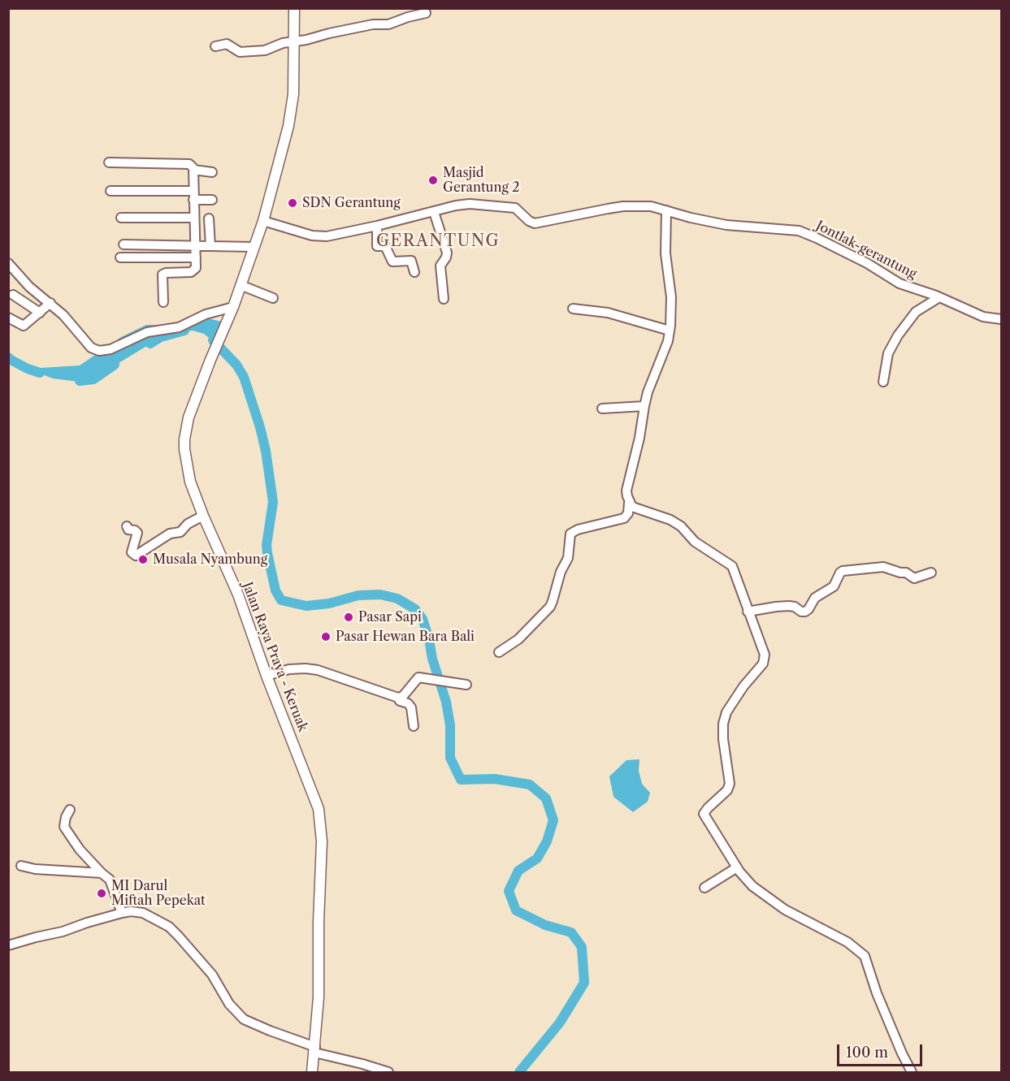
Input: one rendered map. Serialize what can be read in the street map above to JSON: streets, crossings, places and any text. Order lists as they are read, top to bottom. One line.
{"streets":{"main road":["Jalan Raya Praya - Keruak"],"street":["Jontlak-gerantung"]},"crossings":[["Jontlak-gerantung","Jalan Raya Praya - Keruak"]],"districts":["GERANTUNG"],"places":["Masjid Gerantung 2","SDN Gerantung","Musala Nyambung","Pasar Sapi","Pasar Hewan Bara Bali","MI Darul Miftah Pepekat"],"scale_bar":"100 m"}
